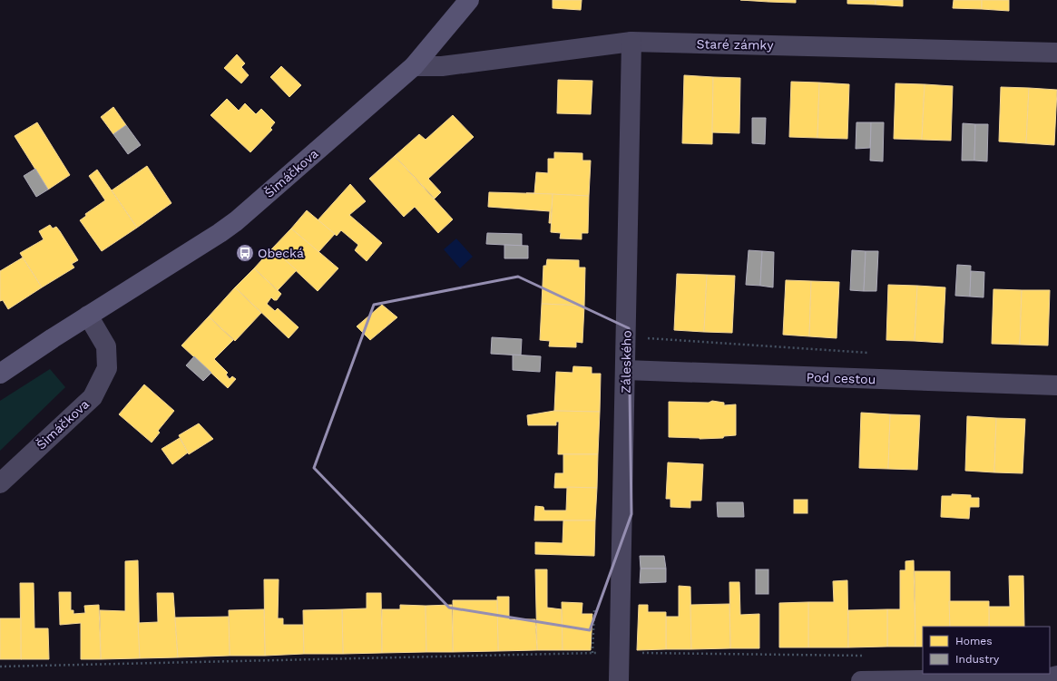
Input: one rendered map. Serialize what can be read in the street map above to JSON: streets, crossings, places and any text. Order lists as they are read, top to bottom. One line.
{"streets":{"street":["Staré zámky","Šimáčkova","Záleského","Pod cestou"]},"crossings":[["Staré zámky","Šimáčkova"],["Staré zámky","Záleského"],["Záleského","Pod cestou"]],"places":{"bus stop":["Obecká"]},"legend":["Homes","Industry"]}
